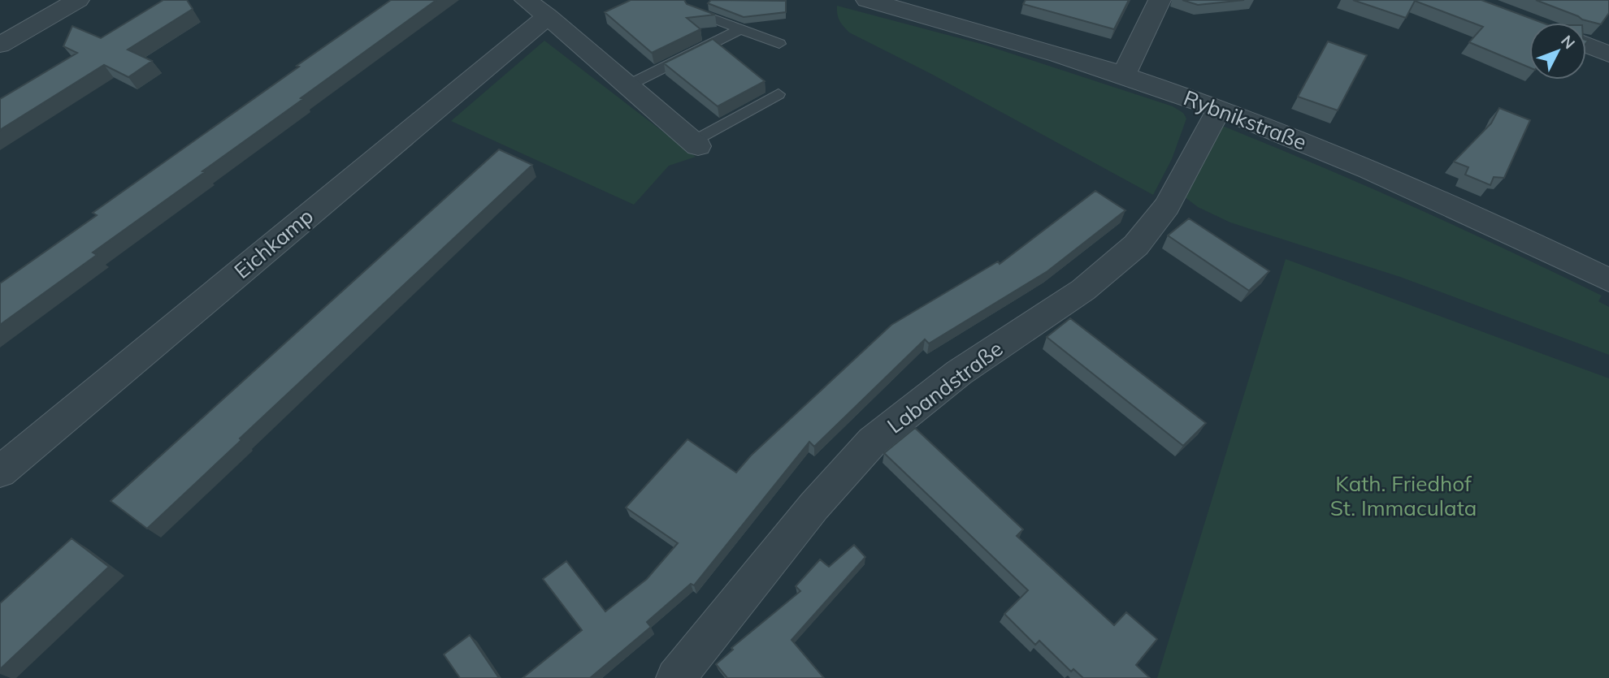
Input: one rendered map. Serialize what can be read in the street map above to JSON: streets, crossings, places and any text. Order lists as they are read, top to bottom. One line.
{"streets":{"street":["Rybnikstraße","Eichkamp","Labandstraße"]},"crossings":[["Rybnikstraße","Labandstraße"]],"parks":["Kath. Friedhof St. Immaculata"],"north":"top right"}
